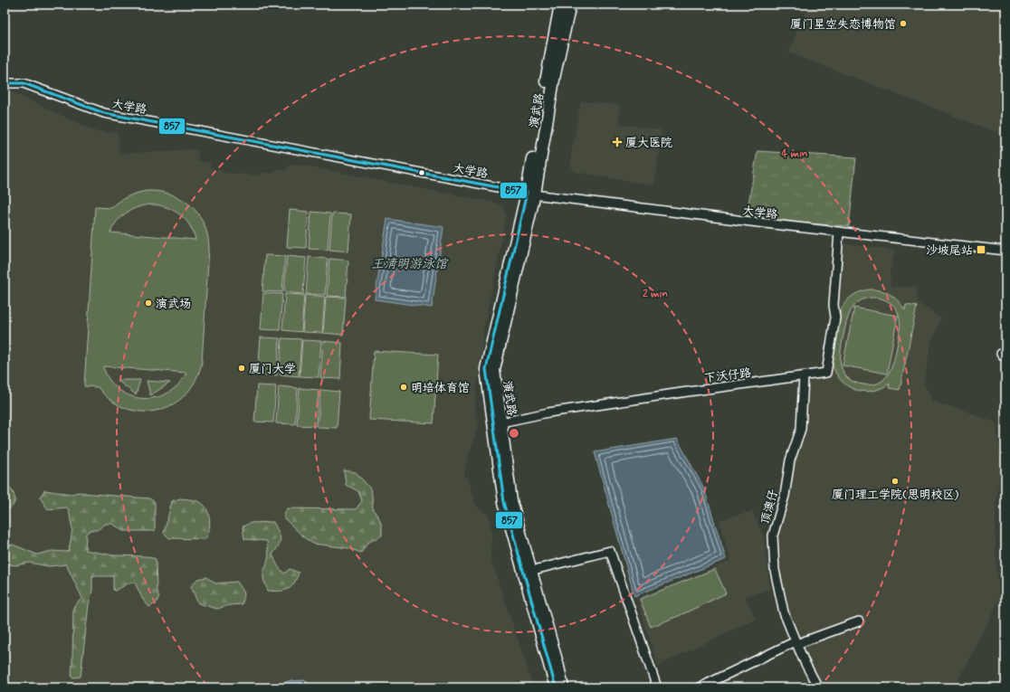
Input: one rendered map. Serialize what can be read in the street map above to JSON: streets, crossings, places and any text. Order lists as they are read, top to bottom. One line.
{"streets":{"main road":["演武路"],"street":["大学路","下沃仔路","顶澳仔"]},"crossings":[["大学路","演武路"],["大学路","下沃仔路"],["演武路","下沃仔路"],["下沃仔路","顶澳仔"]],"water":["王清明游泳馆"],"places":{"other":["厦门星空失恋博物馆","演武场","厦门大学","明培体育馆","厦门理工学院(思明校区)"],"health":["厦大医院"],"transit":["沙坡尾站"]},"lines":["transit line 857"],"rings":["4 min","2 min"]}
